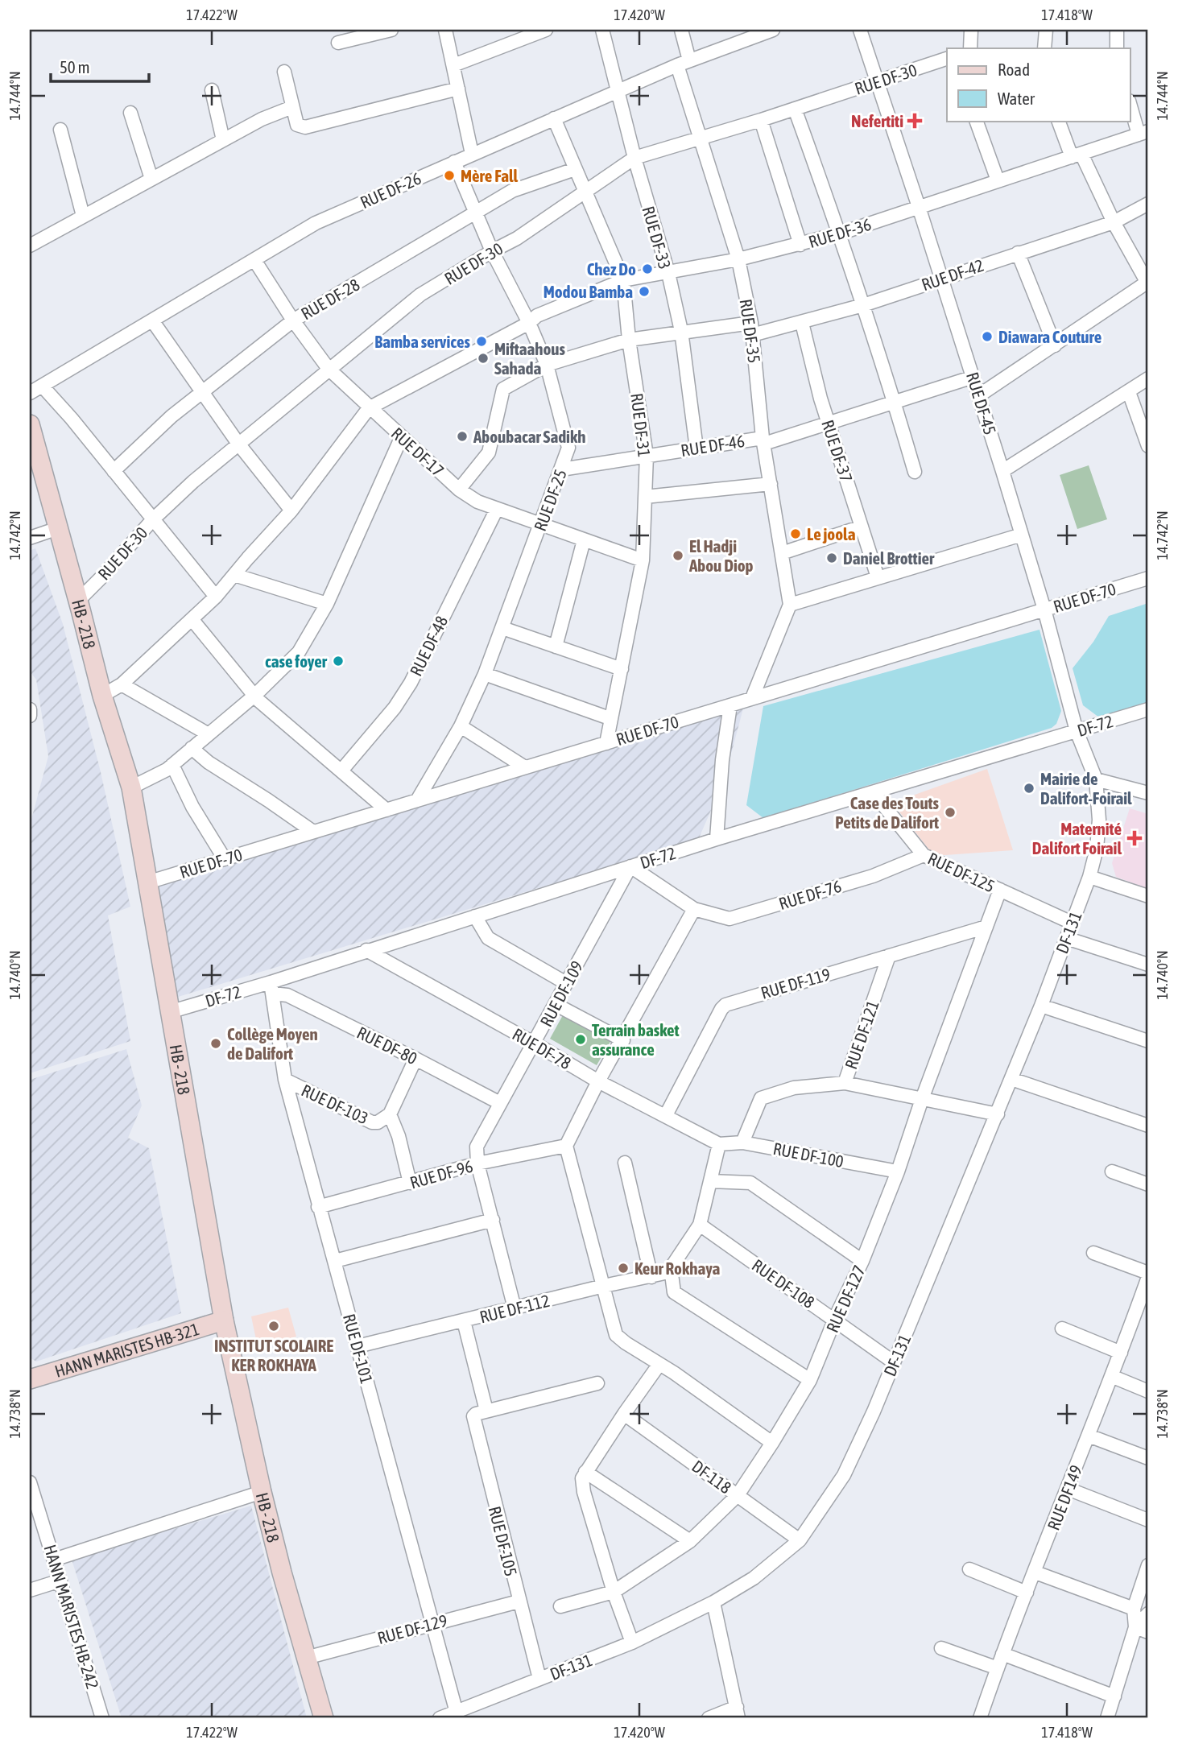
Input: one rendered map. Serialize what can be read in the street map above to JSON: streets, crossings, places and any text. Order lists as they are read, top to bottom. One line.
{"streets":{"main road":["HB - 218","HANN MARISTES HB-321"],"street":["RUE DF-30","RUE DF-26","RUE DF-36","RUE DF-33","RUE DF-42","RUE DF-28","RUE DF-35","RUE DF-45","RUE DF-31","RUE DF-46","RUE DF-37","RUE DF-17","RUE DF-25","RUE DF-70","RUE DF-48","DF-72","RUE DF-125","RUE DF-76","DF-131","RUE DF-119","RUE DF-109","RUE DF-121","RUE DF-80","RUE DF-78","RUE DF-103","RUE DF-100","RUE DF-96","RUE DF-108","RUE DF-127","RUE DF-112","RUE DF-101","DF-118","RUE DF149","RUE DF-105","HANN MARISTES HB-242","RUE DF-129"]},"crossings":[["RUE DF-30","RUE DF-33"],["RUE DF-30","RUE DF-35"],["RUE DF-30","RUE DF-45"],["RUE DF-30","RUE DF-31"],["RUE DF-30","RUE DF-17"],["RUE DF-30","RUE DF-25"],["RUE DF-30","HB - 218"],["RUE DF-26","RUE DF-33"],["RUE DF-26","RUE DF-35"],["RUE DF-26","RUE DF-31"],["RUE DF-26","RUE DF-17"],["RUE DF-26","RUE DF-25"],["RUE DF-36","RUE DF-33"],["RUE DF-36","RUE DF-35"],["RUE DF-36","RUE DF-45"],["RUE DF-36","RUE DF-31"],["RUE DF-36","RUE DF-17"],["RUE DF-36","RUE DF-25"],["RUE DF-33","RUE DF-42"],["RUE DF-33","RUE DF-46"],["RUE DF-42","RUE DF-35"],["RUE DF-42","RUE DF-45"],["RUE DF-42","RUE DF-31"],["RUE DF-42","RUE DF-37"],["RUE DF-42","RUE DF-17"],["RUE DF-42","RUE DF-25"],["RUE DF-28","RUE DF-31"],["RUE DF-28","RUE DF-17"],["RUE DF-28","RUE DF-25"],["RUE DF-35","RUE DF-46"],["RUE DF-45","RUE DF-46"],["RUE DF-45","RUE DF-70"],["RUE DF-45","DF-72"],["RUE DF-45","DF-131"],["RUE DF-31","RUE DF-46"],["RUE DF-31","RUE DF-17"],["RUE DF-31","RUE DF-70"],["RUE DF-46","RUE DF-37"],["RUE DF-46","RUE DF-25"],["RUE DF-17","RUE DF-25"],["RUE DF-17","RUE DF-48"],["RUE DF-25","RUE DF-70"],["RUE DF-70","HB - 218"],["HB - 218","DF-72"],["HB - 218","HANN MARISTES HB-321"],["HB - 218","RUE DF-129"],["DF-72","RUE DF-125"],["DF-72","RUE DF-76"],["DF-72","RUE DF-109"],["DF-72","RUE DF-80"],["DF-72","RUE DF-78"],["DF-72","RUE DF-101"],["RUE DF-125","RUE DF-76"],["RUE DF-125","DF-131"],["RUE DF-125","RUE DF-127"],["RUE DF-76","RUE DF-109"],["DF-131","RUE DF-108"],["DF-131","RUE DF-101"],["DF-131","DF-118"],["DF-131","RUE DF-105"],["RUE DF-119","RUE DF-121"],["RUE DF-119","RUE DF-78"],["RUE DF-119","RUE DF-127"],["RUE DF-109","RUE DF-80"],["RUE DF-109","RUE DF-78"],["RUE DF-109","RUE DF-96"],["RUE DF-121","RUE DF-100"],["RUE DF-80","RUE DF-103"],["RUE DF-80","RUE DF-101"],["RUE DF-78","RUE DF-100"],["RUE DF-103","RUE DF-101"],["RUE DF-100","RUE DF-127"],["RUE DF-96","RUE DF-101"],["RUE DF-108","RUE DF-127"],["RUE DF-127","DF-118"],["RUE DF-112","RUE DF-101"],["RUE DF-101","RUE DF-129"],["RUE DF-105","RUE DF-129"]],"places":{"health":["Nefertiti","Maternité Dalifort Foirail"],"other":["Mère Fall","Chez Do","Modou Bamba","Diawara Couture","Bamba services","Miftaahous Sahada","Aboubacar Sadikh","Le joola","El Hadji Abou Diop","Daniel Brottier","case foyer","Mairie de Dalifort-Foirail","Case des Touts Petits de Dalifort","Terrain basket assurance","Collège Moyen de Dalifort","Keur Rokhaya","INSTITUT SCOLAIRE KER ROKHAYA"]},"legend":["Road","Water"],"scale_bar":"50 m","coordinates":["17.422°W","17.420°W","17.418°W","14.744°N","14.742°N","14.740°N","14.738°N"]}
